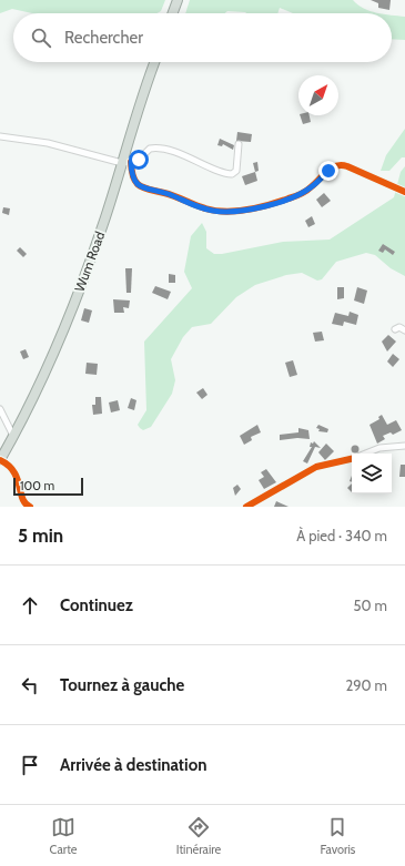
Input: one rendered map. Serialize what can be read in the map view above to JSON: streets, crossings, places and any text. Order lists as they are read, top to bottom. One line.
{"streets":{"highway":["Wum Road"]},"scale_bar":"100 m","north":"top right","page":{"search":"Rechercher","scale":"100 m","heading":["5 min","À pied · 340 m"],"list":[["Continuez","50 m"],["Tournez à gauche","290 m"],"Arrivée à destination"],"nav":["Carte","Itinéraire","Favoris"]}}
